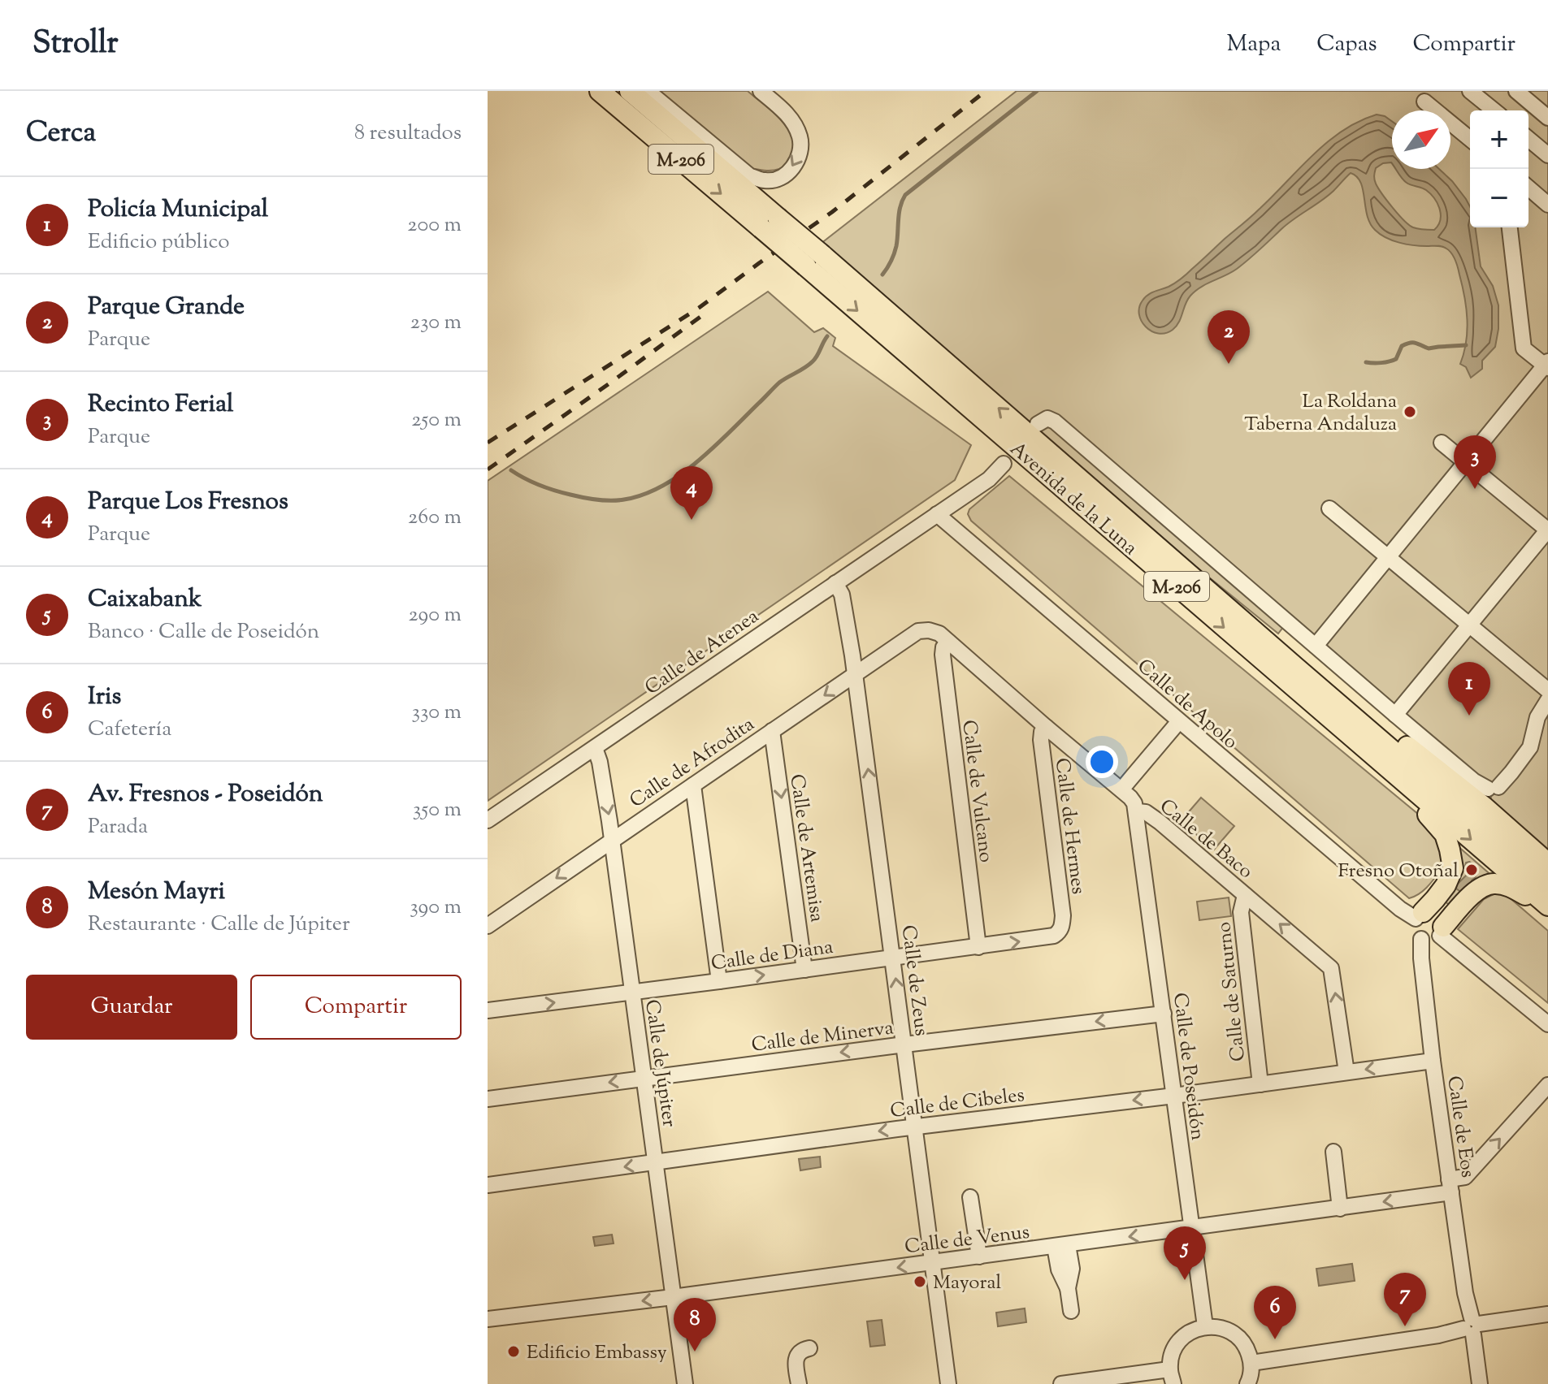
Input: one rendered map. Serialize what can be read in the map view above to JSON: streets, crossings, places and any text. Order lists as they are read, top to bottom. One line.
{"streets":{"main road":["M-206","Avenida de la Luna"],"street":["Calle de Atenea","Calle de Apolo","Calle de Afrodita","Calle de Vulcano","Calle de Hermes","Calle de Baco","Calle de Artemisa","Calle de Diana","Calle de Zeus","Calle de Saturno","Calle de Minerva","Calle de Júpiter","Calle de Poseidón","Calle de Cibeles","Calle de Eos","Calle de Venus"]},"crossings":[["Calle de Atenea","Calle de Apolo"],["Calle de Atenea","Calle de Zeus"],["Calle de Atenea","Calle de Júpiter"],["Calle de Apolo","Calle de Eos"],["Calle de Afrodita","Calle de Baco"],["Calle de Afrodita","Calle de Artemisa"],["Calle de Afrodita","Calle de Zeus"],["Calle de Afrodita","Calle de Júpiter"],["Calle de Vulcano","Calle de Baco"],["Calle de Vulcano","Calle de Diana"],["Calle de Hermes","Calle de Baco"],["Calle de Hermes","Calle de Diana"],["Calle de Baco","Calle de Saturno"],["Calle de Baco","Calle de Poseidón"],["Calle de Baco","Calle de Cibeles"],["Calle de Artemisa","Calle de Diana"],["Calle de Diana","Calle de Zeus"],["Calle de Diana","Calle de Júpiter"],["Calle de Zeus","Calle de Minerva"],["Calle de Zeus","Calle de Cibeles"],["Calle de Zeus","Calle de Venus"],["Calle de Saturno","Calle de Cibeles"],["Calle de Minerva","Calle de Júpiter"],["Calle de Minerva","Calle de Poseidón"],["Calle de Júpiter","Calle de Cibeles"],["Calle de Júpiter","Calle de Venus"],["Calle de Poseidón","Calle de Cibeles"],["Calle de Poseidón","Calle de Venus"],["Calle de Cibeles","Calle de Eos"],["Calle de Eos","Calle de Venus"]],"one_way":["Calle de Afrodita","Calle de Diana","Calle de Zeus","Calle de Minerva","Calle de Cibeles"],"places":["La Roldana Taberna Andaluza","Fresno Otoñal","Mayoral","Edificio Embassy"],"north":"top right","page":{"header":"Strollr","nav":["Mapa","Capas","Compartir"],"heading":["Cerca","8 resultados"],"map_buttons":["+","−"],"list":[{"mark":"1","name":"Policía Municipal","note":"Edificio público","value":"200 m"},{"mark":"2","name":"Parque Grande","note":"Parque","value":"230 m"},{"mark":"3","name":"Recinto Ferial","note":"Parque","value":"250 m"},{"mark":"4","name":"Parque Los Fresnos","note":"Parque","value":"260 m"},{"mark":"5","name":"Caixabank","note":"Banco · Calle de Poseidón","value":"290 m"},{"mark":"6","name":"Iris","note":"Cafetería","value":"330 m"},{"mark":"7","name":"Av. Fresnos - Poseidón","note":"Parada","value":"350 m"},{"mark":"8","name":"Mesón Mayri","note":"Restaurante · Calle de Júpiter","value":"390 m"}],"pins":["2","3","4","1","5","7","6","8"],"buttons":["Guardar","Compartir"]}}
